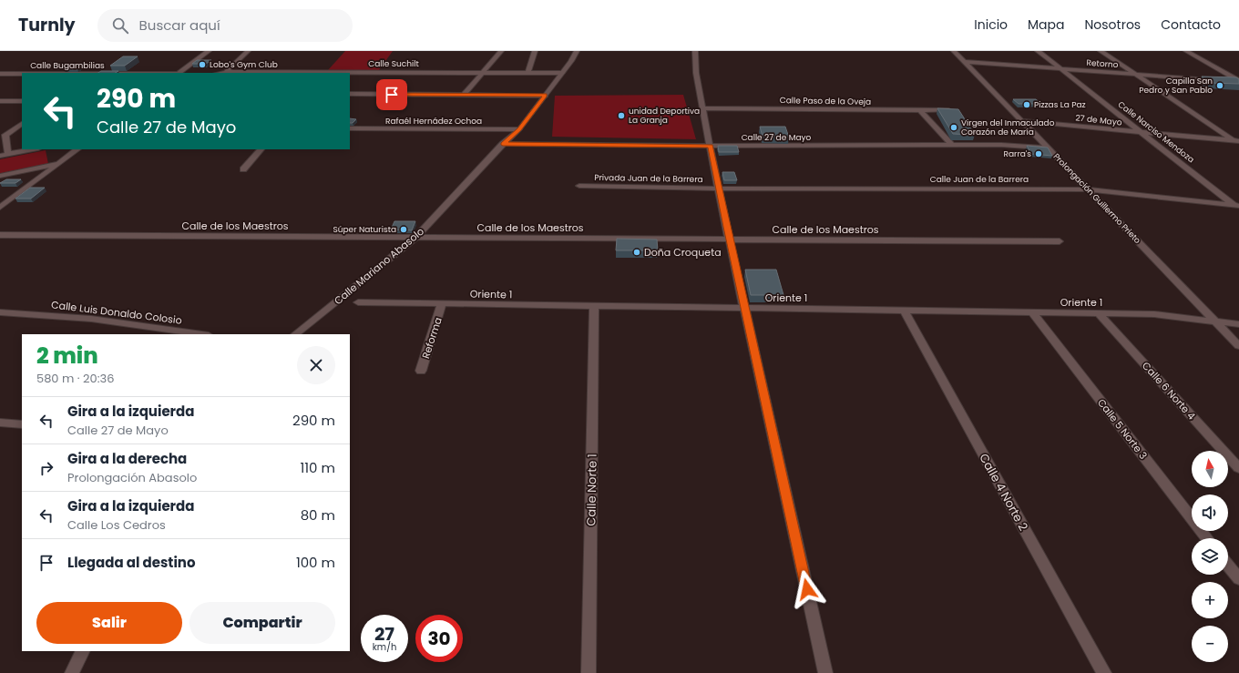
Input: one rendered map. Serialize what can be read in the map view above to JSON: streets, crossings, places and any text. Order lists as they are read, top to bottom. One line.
{"streets":{"street":["Calle Suchilt","Retorno","Calle Bugambilias","Calle Paso de la Oveja","27 de Mayo","Rafaél Hernádez Ochoa","Calle Narciso Mendoza","Calle 27 de Mayo","Privada Juan de la Barrera","Calle Juan de la Barrera","Prolongación Guillermo Prieto","Calle de los Maestros","Calle Mariano Abasolo","Oriente 1","Calle Luis Donaldo Colosio","Reforma","Calle 6 Norte 4","Calle 5 Norte 3","Calle Norte 1","Calle 4 Norte 2"]},"crossings":[["Calle Suchilt","Calle Mariano Abasolo"],["Retorno","Calle Narciso Mendoza"],["Retorno","Prolongación Guillermo Prieto"],["27 de Mayo","Calle Narciso Mendoza"],["27 de Mayo","Prolongación Guillermo Prieto"],["Rafaél Hernádez Ochoa","Calle Mariano Abasolo"],["Calle Narciso Mendoza","Calle Juan de la Barrera"],["Calle 27 de Mayo","Prolongación Guillermo Prieto"],["Calle 27 de Mayo","Calle Mariano Abasolo"],["Privada Juan de la Barrera","Calle Juan de la Barrera"],["Calle Juan de la Barrera","Prolongación Guillermo Prieto"],["Prolongación Guillermo Prieto","Oriente 1"],["Calle de los Maestros","Calle Mariano Abasolo"],["Oriente 1","Reforma"],["Oriente 1","Calle 6 Norte 4"],["Oriente 1","Calle 5 Norte 3"],["Oriente 1","Calle Norte 1"],["Oriente 1","Calle 4 Norte 2"]],"places":["Lobo's Gym Club","Capilla San Pedro y San Pablo","Pizzas La Paz","unidad Deportiva La Granja","Virgen del Inmaculado Corazón de María","Rarra's","Súper Naturista","Doña Croqueta"],"north":"top","page":{"header":"Turnly","search":"Buscar aquí","nav":["Inicio","Mapa","Nosotros","Contacto"],"turn":["290 m","Calle 27 de Mayo"],"heading":["2 min","580 m · 20:36"],"list":[{"name":"Gira a la izquierda","note":"Calle 27 de Mayo","value":"290 m"},{"name":"Gira a la derecha","note":"Prolongación Abasolo","value":"110 m"},{"name":"Gira a la izquierda","note":"Calle Los Cedros","value":"80 m"},{"name":"Llegada al destino","value":"100 m"}],"map_buttons":["+","−"],"buttons":["Salir","Compartir"],"speed":"27 km/h","limit":"30"}}
